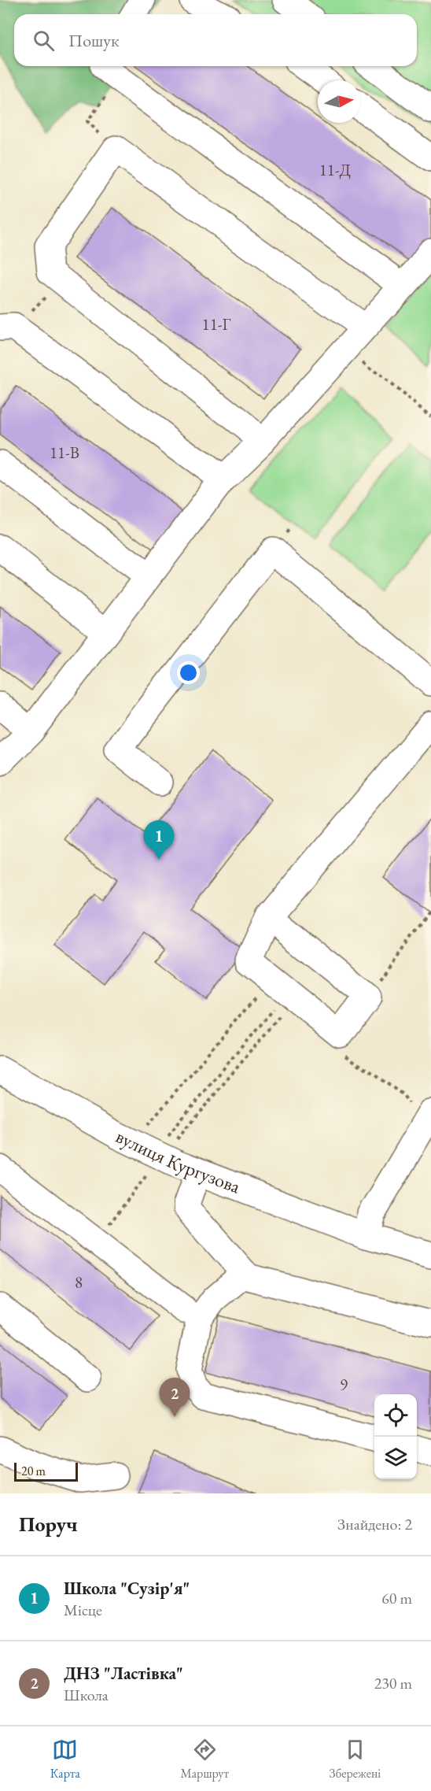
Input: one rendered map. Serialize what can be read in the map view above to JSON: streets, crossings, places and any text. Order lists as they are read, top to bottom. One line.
{"streets":{"street":["вулиця Кургузова"]},"house_numbers":["11-Д","11-Г","11-В","8","9"],"scale_bar":"20 m","north":"right","page":{"search":"Пошук","pins":["1","2"],"scale":"20 m","heading":["Поруч","Знайдено: 2"],"list":[{"mark":"1","name":"Школа \"Сузір'я\"","note":"Місце","value":"60 m"},{"mark":"2","name":"ДНЗ \"Ластівка\"","note":"Школа","value":"230 m"}],"nav":["Карта","Маршрут","Збережені"]}}
